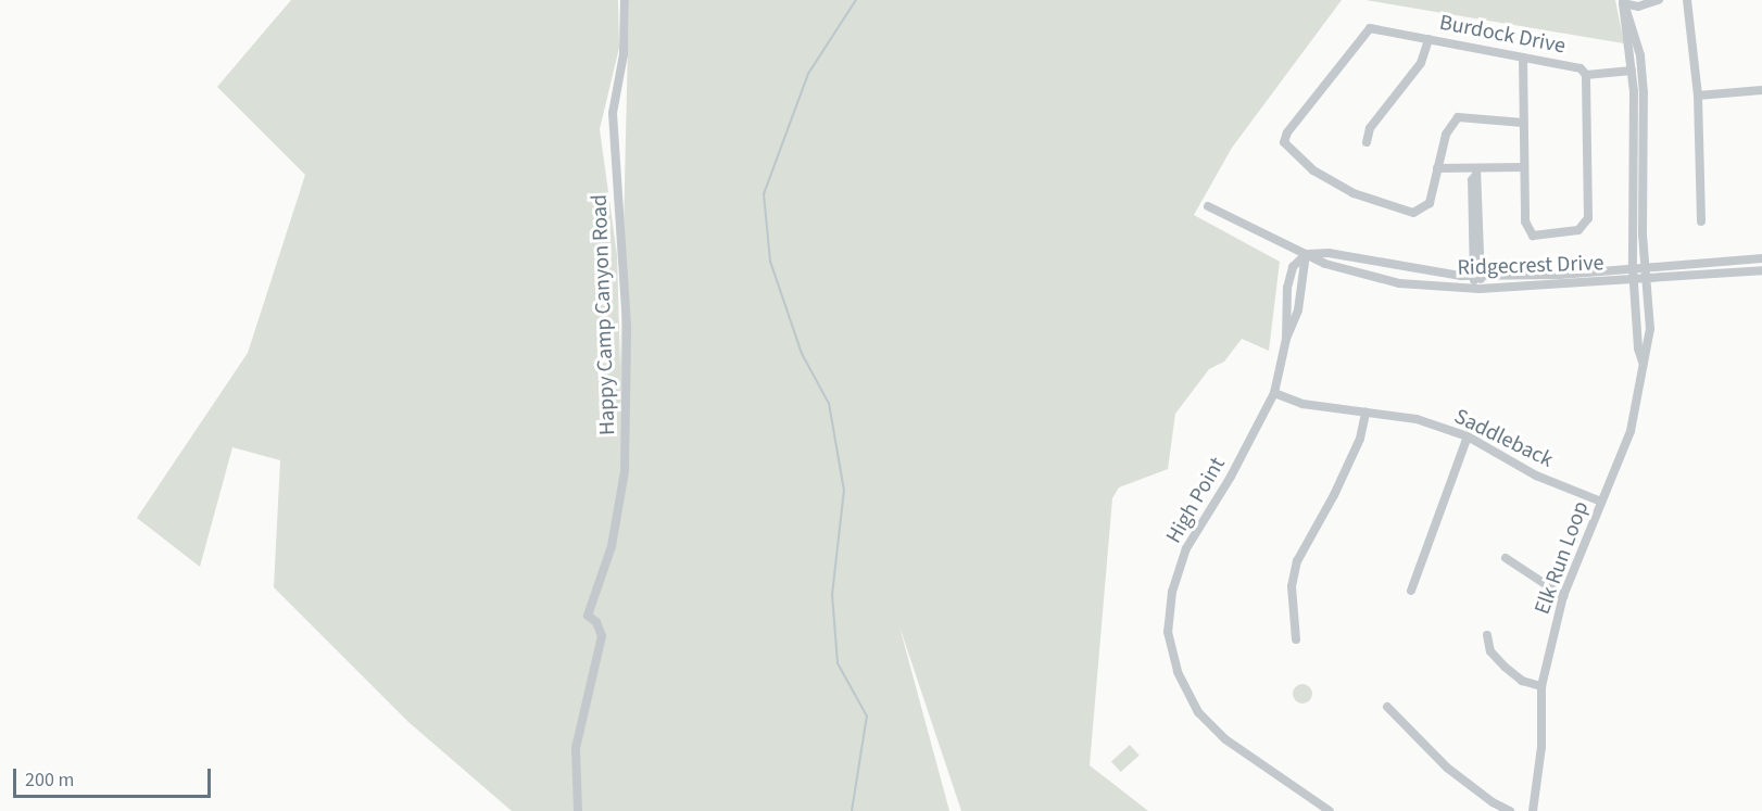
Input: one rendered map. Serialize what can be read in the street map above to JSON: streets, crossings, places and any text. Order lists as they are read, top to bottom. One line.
{"streets":{"street":["Burdock Drive","Ridgecrest Drive","Happy Camp Canyon Road","Saddleback","High Point","Elk Run Loop"]},"crossings":[["Ridgecrest Drive","High Point"],["Ridgecrest Drive","Elk Run Loop"],["Saddleback","High Point"],["Saddleback","Elk Run Loop"]],"scale_bar":"200 m"}
